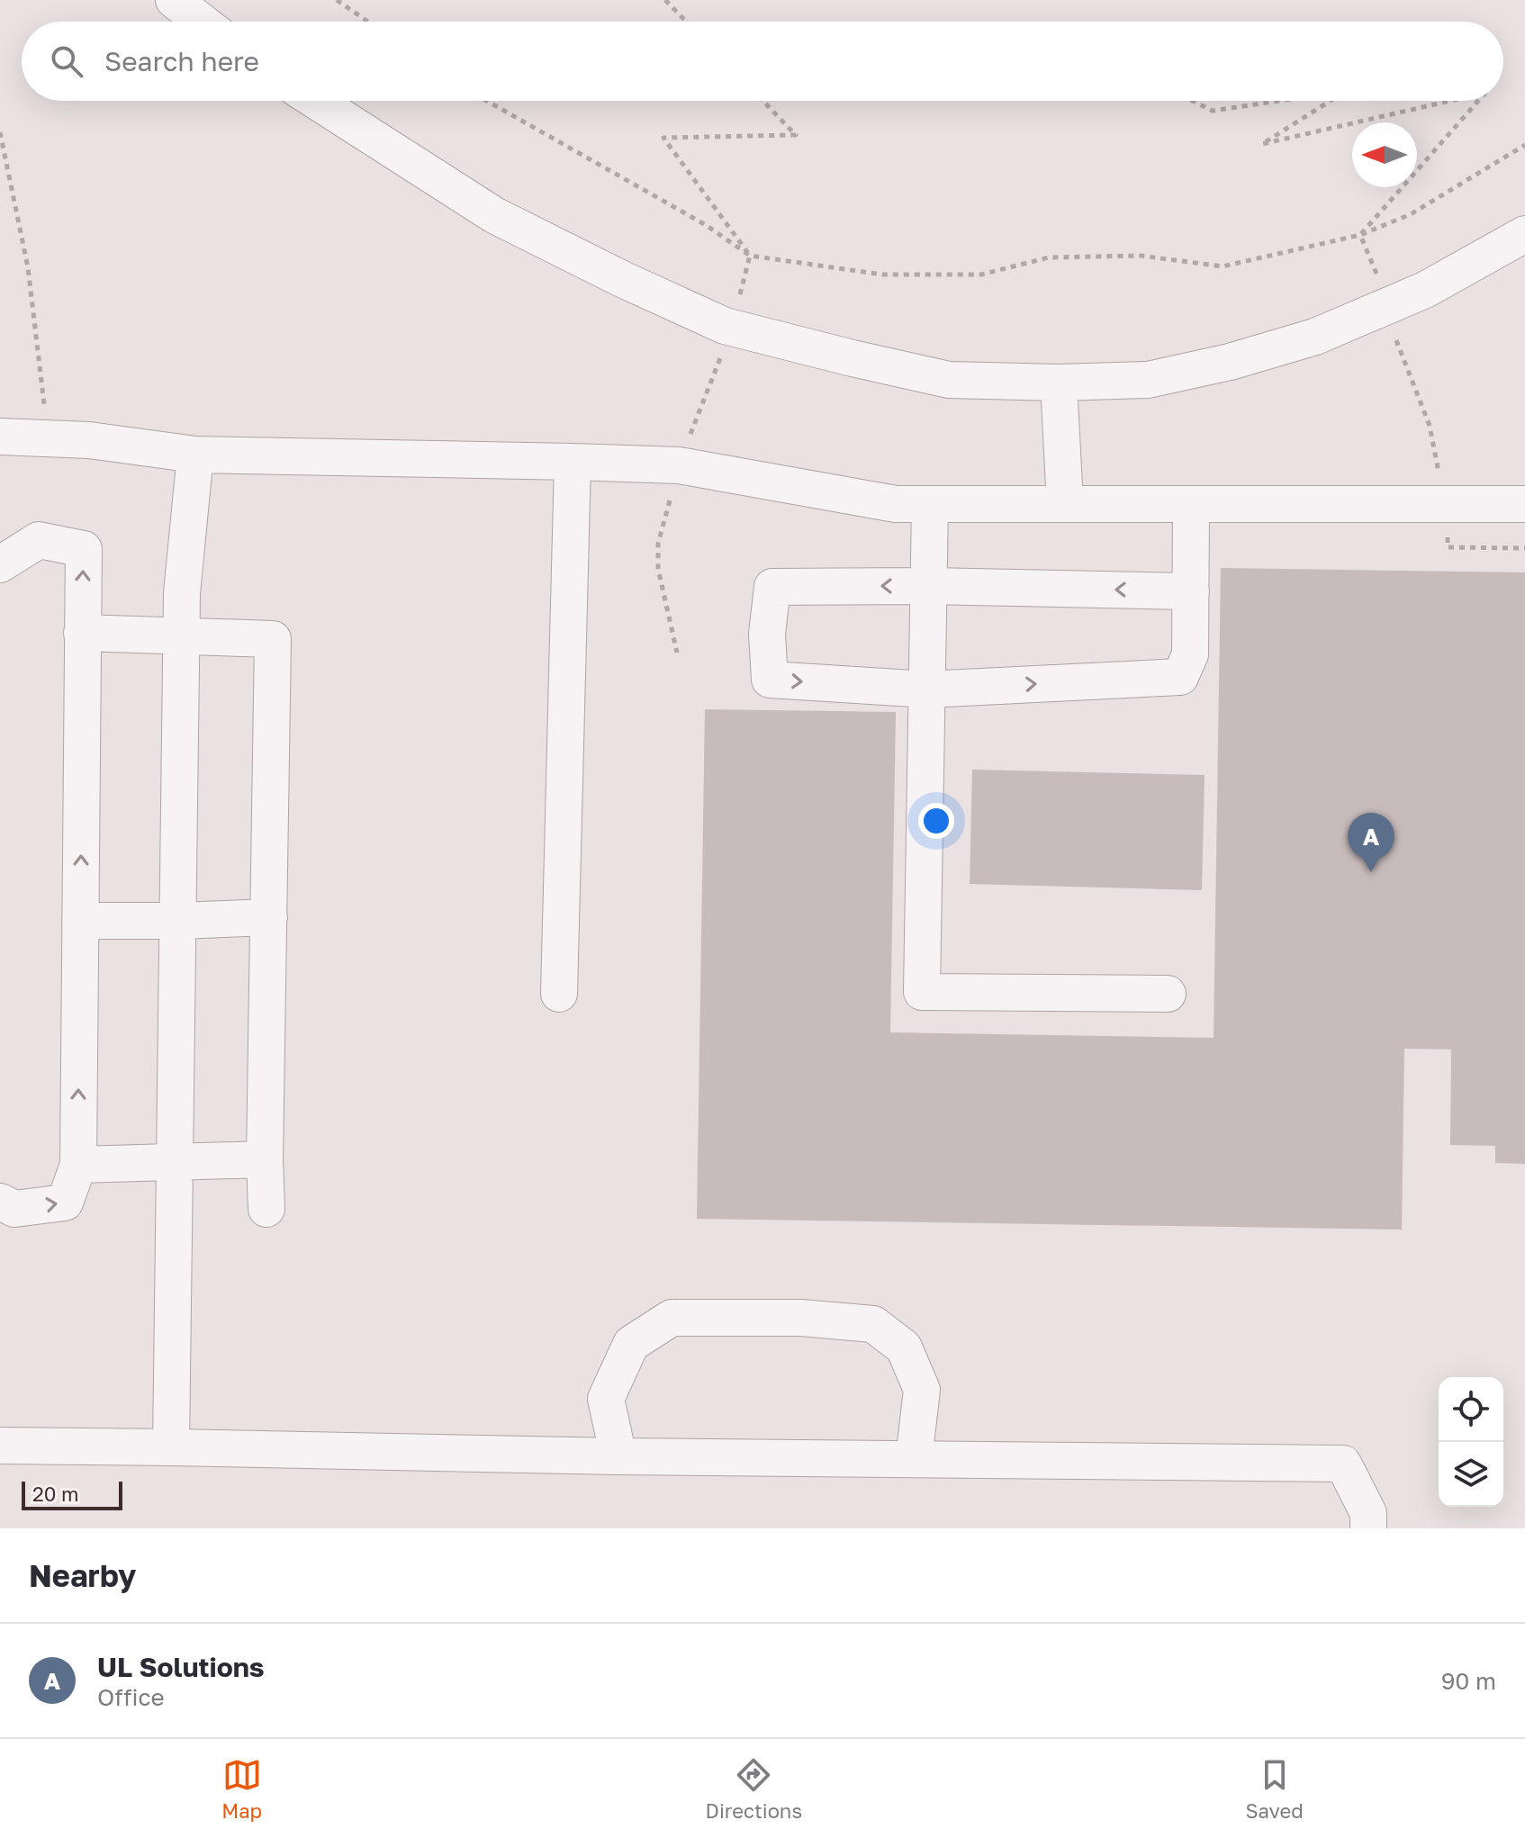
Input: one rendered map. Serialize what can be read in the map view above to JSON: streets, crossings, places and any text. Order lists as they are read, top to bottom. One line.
{"scale_bar":"20 m","north":"left","page":{"search":"Search here","pins":"A","scale":"20 m","heading":"Nearby","list":[{"mark":"A","name":"UL Solutions","note":"Office","value":"90 m"}],"nav":["Map","Directions","Saved"]}}
